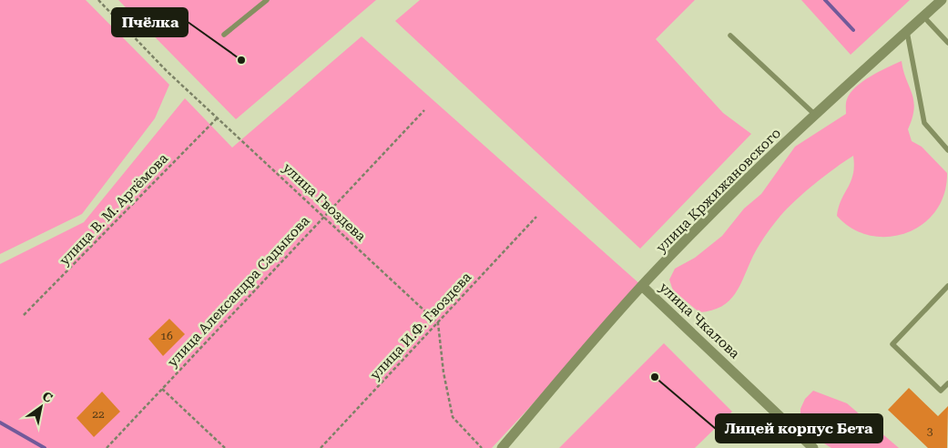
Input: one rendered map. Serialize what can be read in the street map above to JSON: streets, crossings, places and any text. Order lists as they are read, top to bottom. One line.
{"streets":{"street":["улица Кржижановского","улица Чкалова"],"path":["улица Гвоздева","улица В. М. Артёмова","улица Александра Садыкова","улица И.Ф. Гвоздева"]},"crossings":[["улица Кржижановского","улица Чкалова"],["улица Гвоздева","улица В. М. Артёмова"],["улица Гвоздева","улица Александра Садыкова"],["улица Гвоздева","улица И.Ф. Гвоздева"]],"places":["Пчёлка","Лицей корпус Бета"],"house_numbers":["16","22","3"],"north":"top right"}
